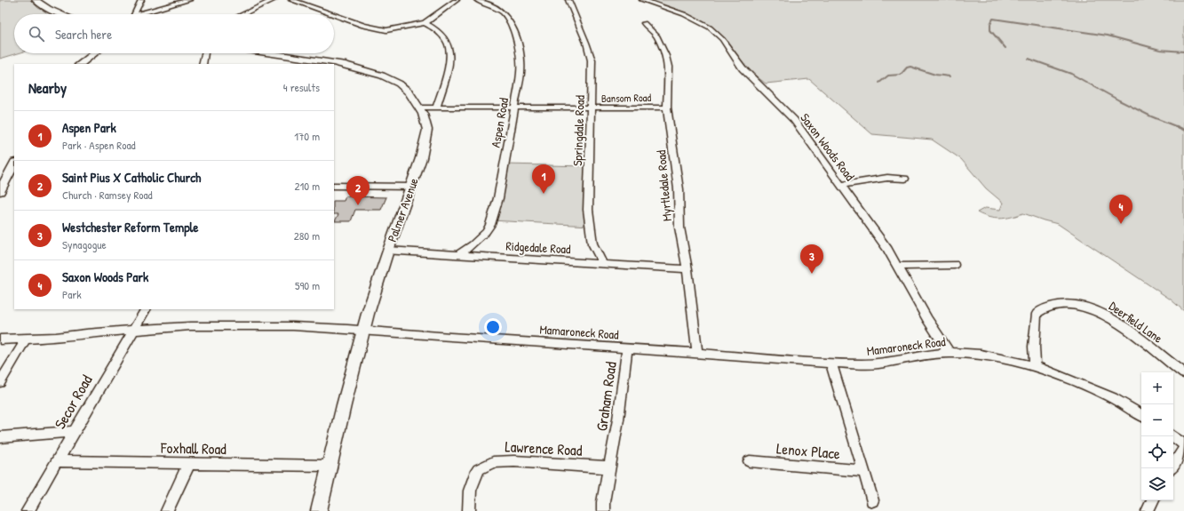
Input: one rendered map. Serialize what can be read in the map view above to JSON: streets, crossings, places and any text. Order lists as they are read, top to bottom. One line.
{"streets":{"main road":["Palmer Avenue"],"street":["Bansom Road","Aspen Road","Springdale Road","Saxon Woods Road","Myrtledale Road","Ridgedale Road","Deerfield Lane","Mamaroneck Road","Graham Road","Secor Road","Foxhall Road","Lawrence Road","Lenox Place"]},"crossings":[["Bansom Road","Aspen Road"],["Bansom Road","Springdale Road"],["Bansom Road","Myrtledale Road"],["Bansom Road","Palmer Avenue"],["Aspen Road","Ridgedale Road"],["Springdale Road","Ridgedale Road"],["Saxon Woods Road","Mamaroneck Road"],["Myrtledale Road","Ridgedale Road"],["Myrtledale Road","Mamaroneck Road"],["Palmer Avenue","Ridgedale Road"],["Palmer Avenue","Mamaroneck Road"],["Palmer Avenue","Foxhall Road"],["Deerfield Lane","Mamaroneck Road"],["Mamaroneck Road","Graham Road"],["Mamaroneck Road","Secor Road"],["Mamaroneck Road","Lenox Place"],["Graham Road","Lawrence Road"],["Secor Road","Foxhall Road"]],"page":{"search":"Search here","heading":["Nearby","4 results"],"list":[{"mark":"1","name":"Aspen Park","note":"Park · Aspen Road","value":"170 m"},{"mark":"2","name":"Saint Pius X Catholic Church","note":"Church · Ramsey Road","value":"210 m"},{"mark":"3","name":"Westchester Reform Temple","note":"Synagogue","value":"280 m"},{"mark":"4","name":"Saxon Woods Park","note":"Park","value":"590 m"}],"pins":["1","2","4","3"],"map_buttons":["+","−"]}}
